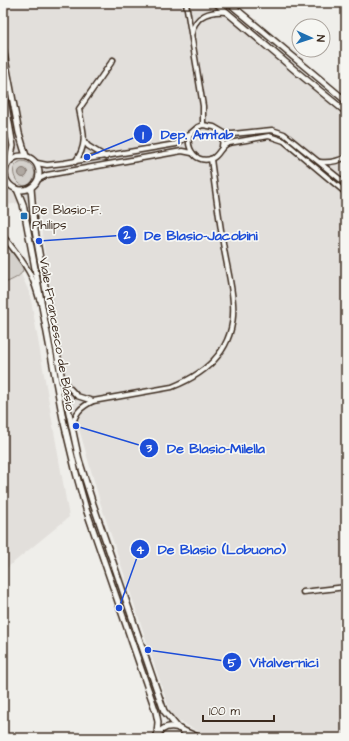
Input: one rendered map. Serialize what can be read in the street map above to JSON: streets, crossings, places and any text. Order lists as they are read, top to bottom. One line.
{"streets":{"street":["Viale Francesco de Blasio"]},"places":{"other":["Dep. Amtab","De Blasio-Jacobini","De Blasio-Milella","De Blasio (Lobuono)","Vitalvernici"],"transit":["De Blasio-F. Philips"]},"scale_bar":"100 m","north":"right"}
